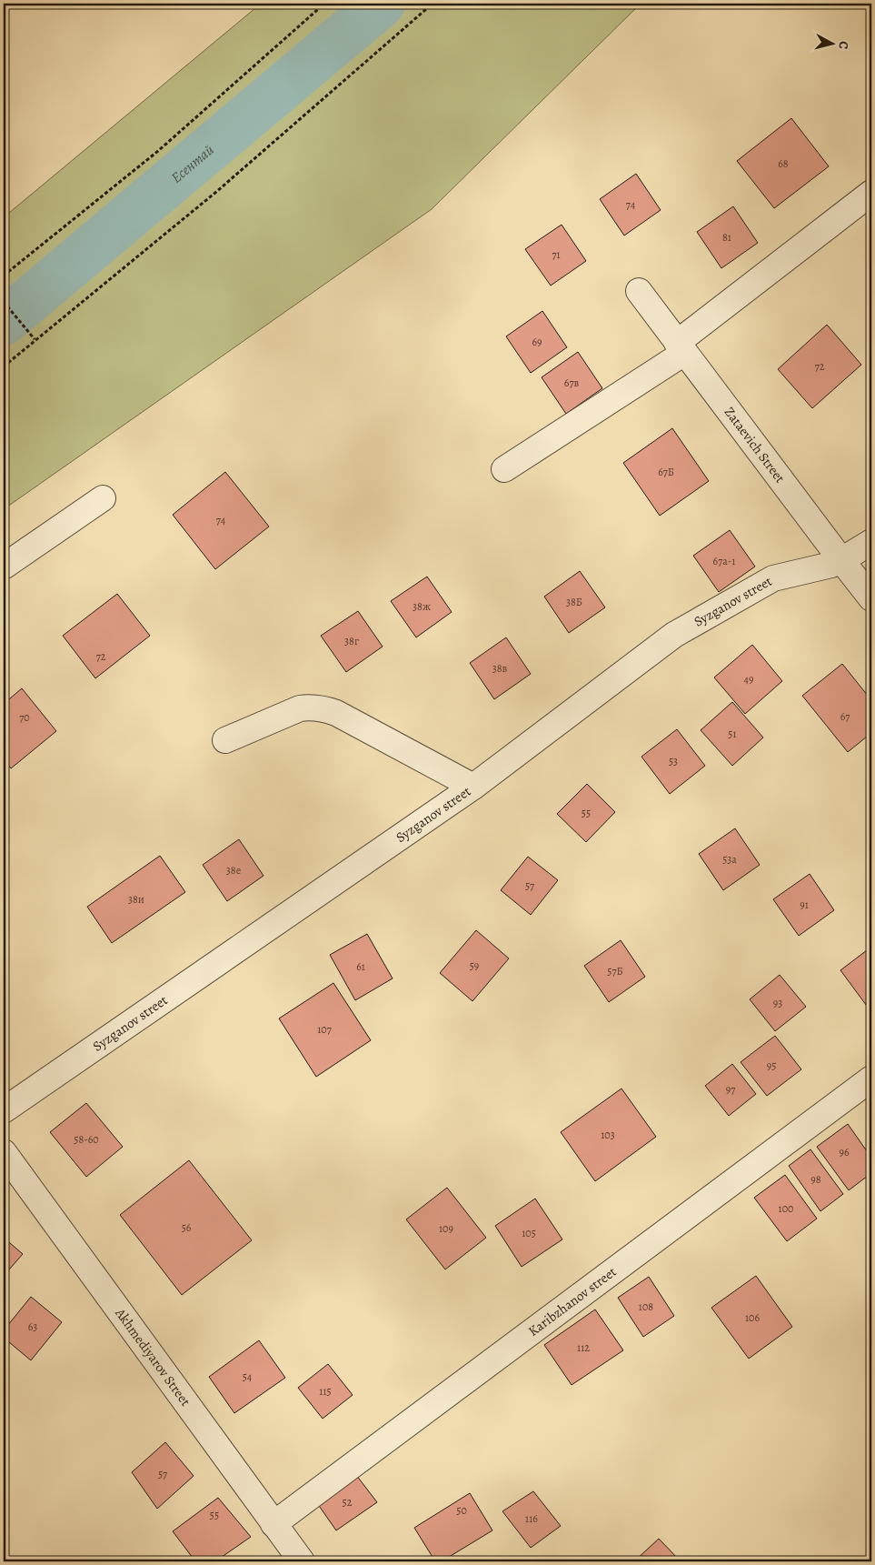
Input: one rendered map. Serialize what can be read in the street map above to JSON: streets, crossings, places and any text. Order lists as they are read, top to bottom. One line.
{"streets":{"street":["Zataevich Street","Syzganov street","Karibzhanov street","Akhmediyarov Street"]},"crossings":[["Zataevich Street","Syzganov street"],["Karibzhanov street","Akhmediyarov Street"]],"water":["Есентай"],"house_numbers":["68","74","81","71","69","72","67в","67Б","74","67а-1","38Б","38ж","38г","72","38в","49","67","70","51","53","55","53а","38е","57","38и","91","59","61","57Б","93","107","95","97","103","58-60","96","98","100","56","109","105","108","106","63","112","54","115","57","52","50","55","116"],"north":"right"}
